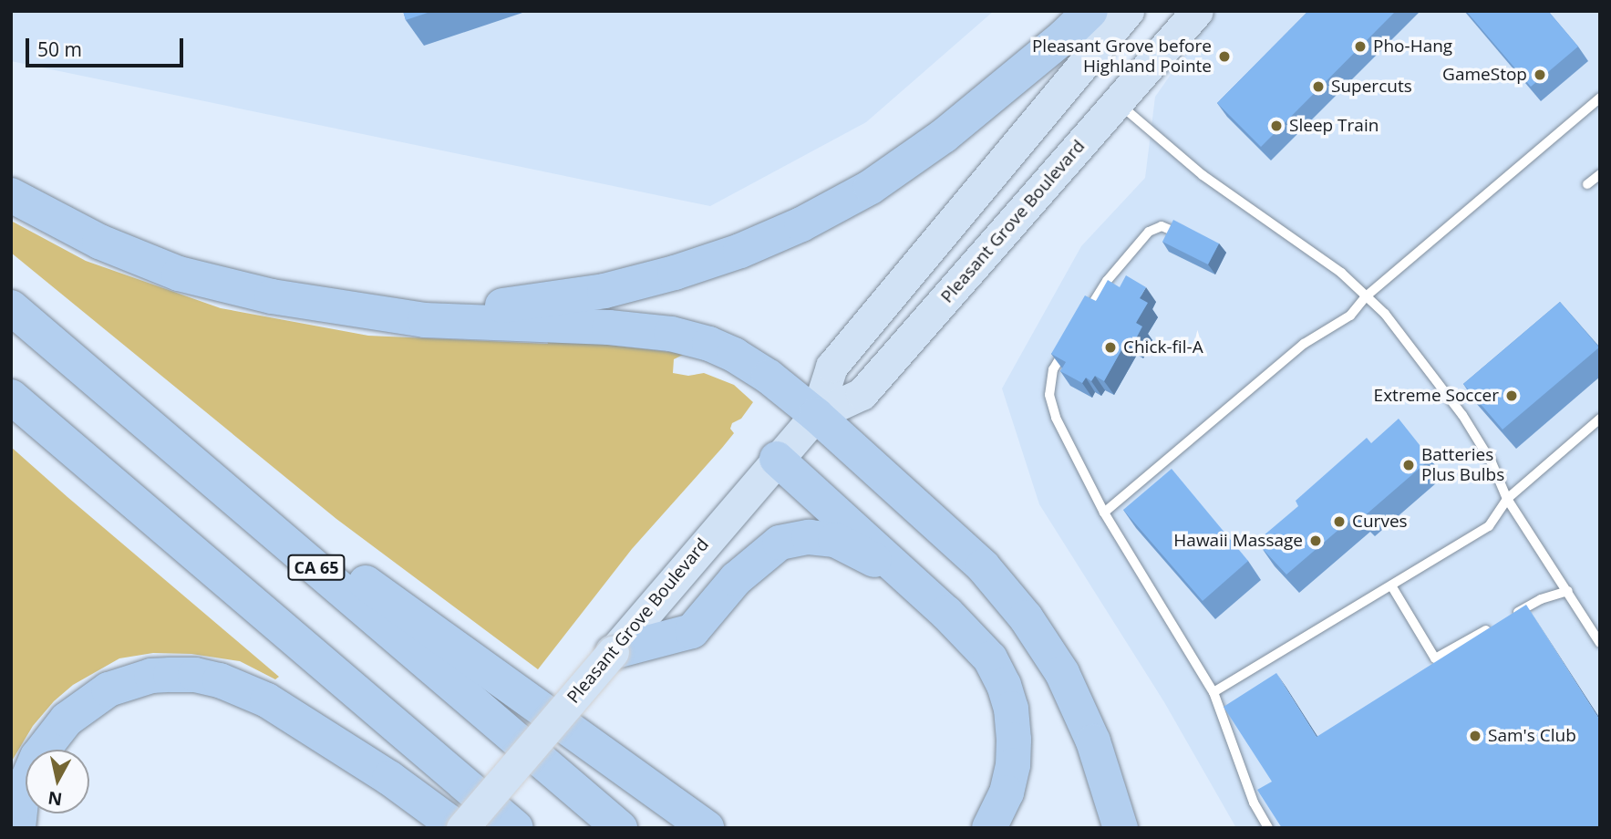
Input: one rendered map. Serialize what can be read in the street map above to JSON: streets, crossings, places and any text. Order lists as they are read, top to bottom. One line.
{"streets":{"highway":["CA 65"],"main road":["Pleasant Grove Boulevard"]},"places":["Pho-Hang","Pleasant Grove before Highland Pointe","GameStop","Supercuts","Sleep Train","Chick-fil-A","Extreme Soccer","Batteries Plus Bulbs","Curves","Hawaii Massage","Sam's Club"],"scale_bar":"50 m","north":"bottom"}
